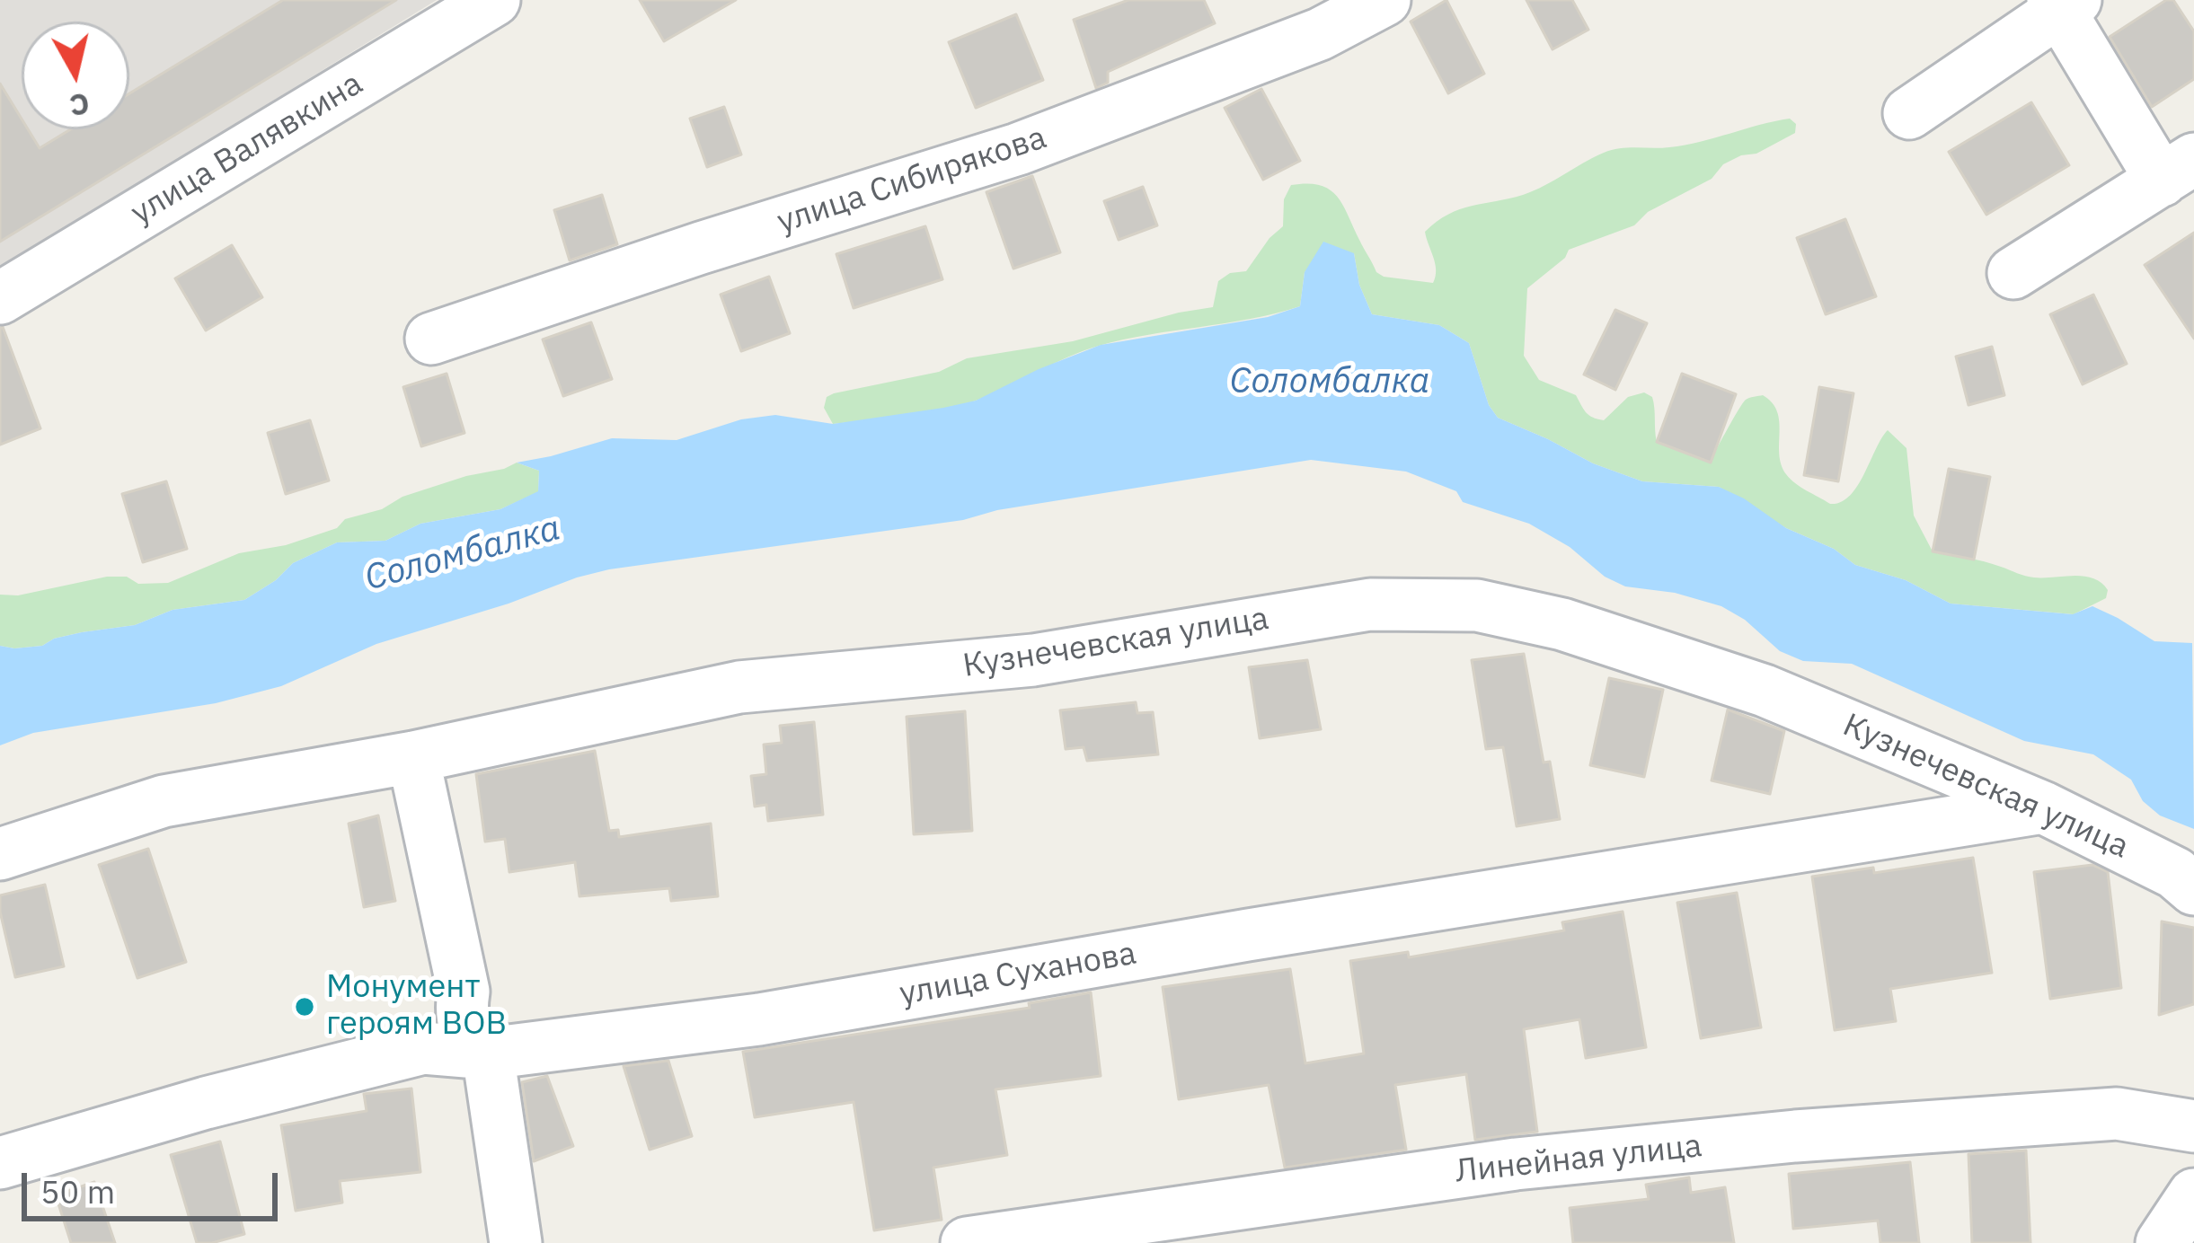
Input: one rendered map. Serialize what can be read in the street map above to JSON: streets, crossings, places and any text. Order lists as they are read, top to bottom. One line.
{"streets":{"street":["улица Валявкина","улица Сибирякова","Кузнечевская улица","улица Суханова","Линейная улица"]},"crossings":[["Кузнечевская улица","улица Суханова"]],"water":["Соломбалка"],"places":["Монумент героям ВОВ"],"scale_bar":"50 m","north":"bottom"}
